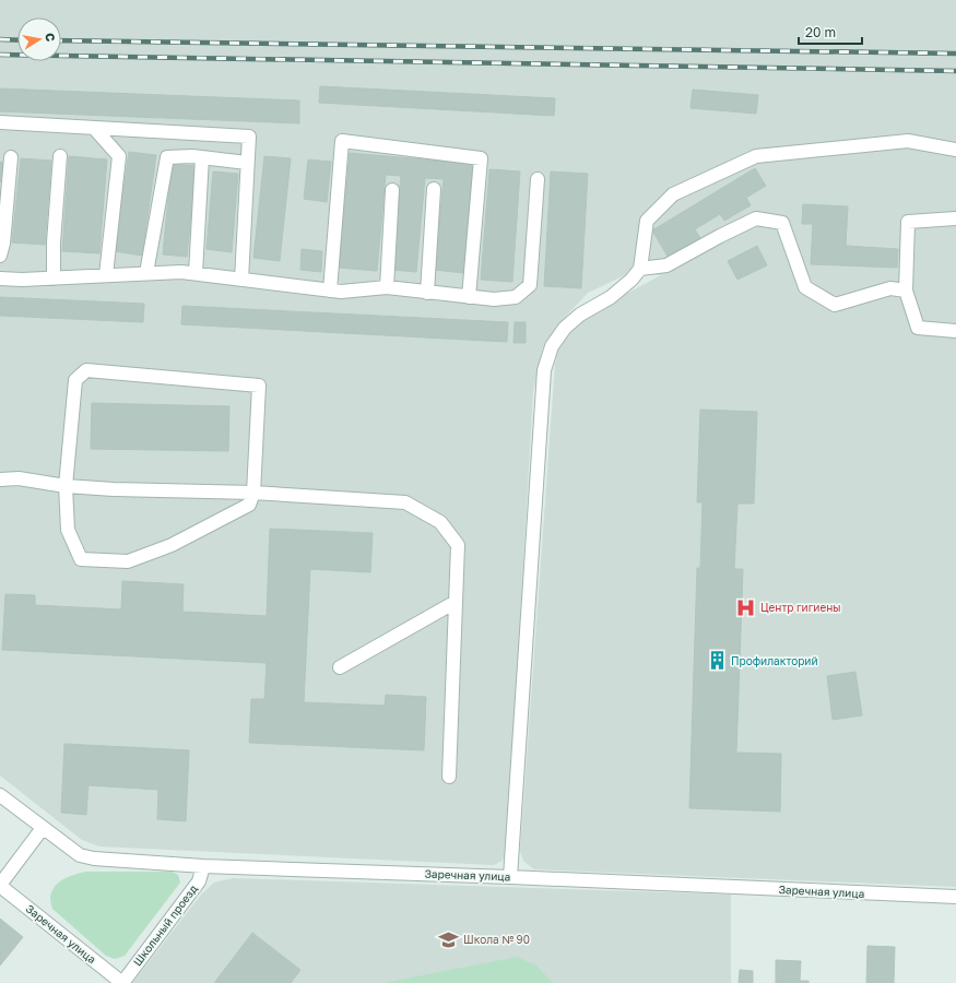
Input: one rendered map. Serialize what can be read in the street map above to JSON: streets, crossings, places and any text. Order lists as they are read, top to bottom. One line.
{"streets":{"street":["Заречная улица","Школьный проезд"]},"crossings":[["Заречная улица","Школьный проезд"]],"places":{"hospital":["Центр гигиены"],"building":["Профилакторий"],"school or university":["Школа № 90"]},"scale_bar":"20 m","north":"right"}
